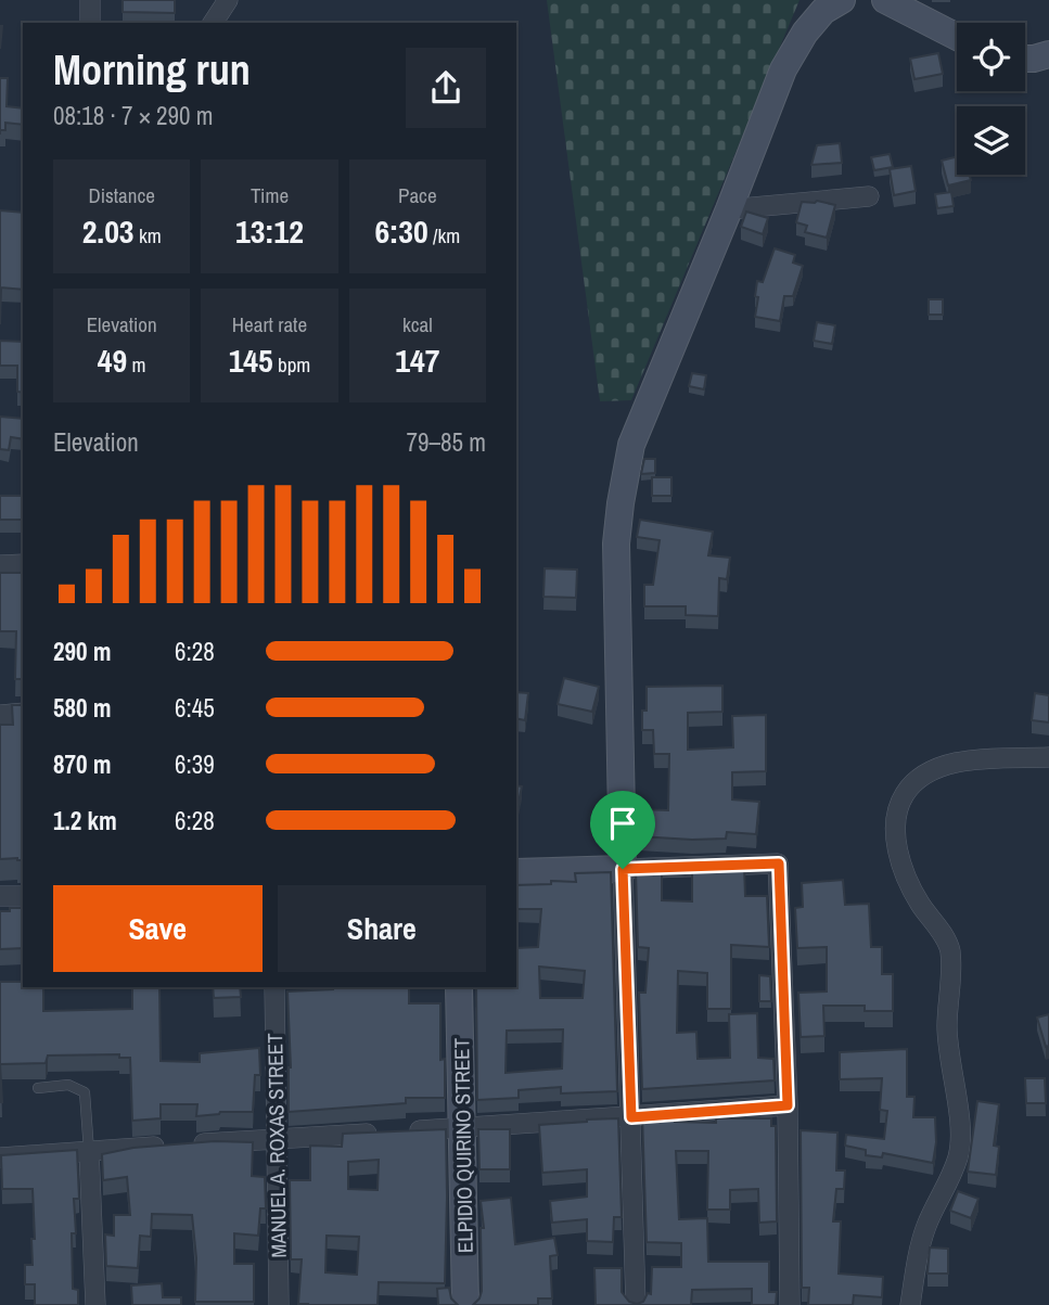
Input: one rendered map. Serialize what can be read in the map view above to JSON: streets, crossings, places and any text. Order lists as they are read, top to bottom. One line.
{"streets":{"street":["MANUEL A. ROXAS STREET","ELPIDIO QUIRINO STREET"]},"page":{"heading":["Morning run","08:18 · 7 × 290 m"],"stats":[["Distance","2.03 km"],["Time","13:12"],["Pace","6:30 /km"],["Elevation","49 m"],["Heart rate","145 bpm"],["kcal","147"]],"chart":["Elevation","79–85 m"],"list":[{"name":"290 m","note":"6:28"},{"name":"580 m","note":"6:45"},{"name":"870 m","note":"6:39"},{"name":"1.2 km","note":"6:28"}],"buttons":["Save","Share"]}}
